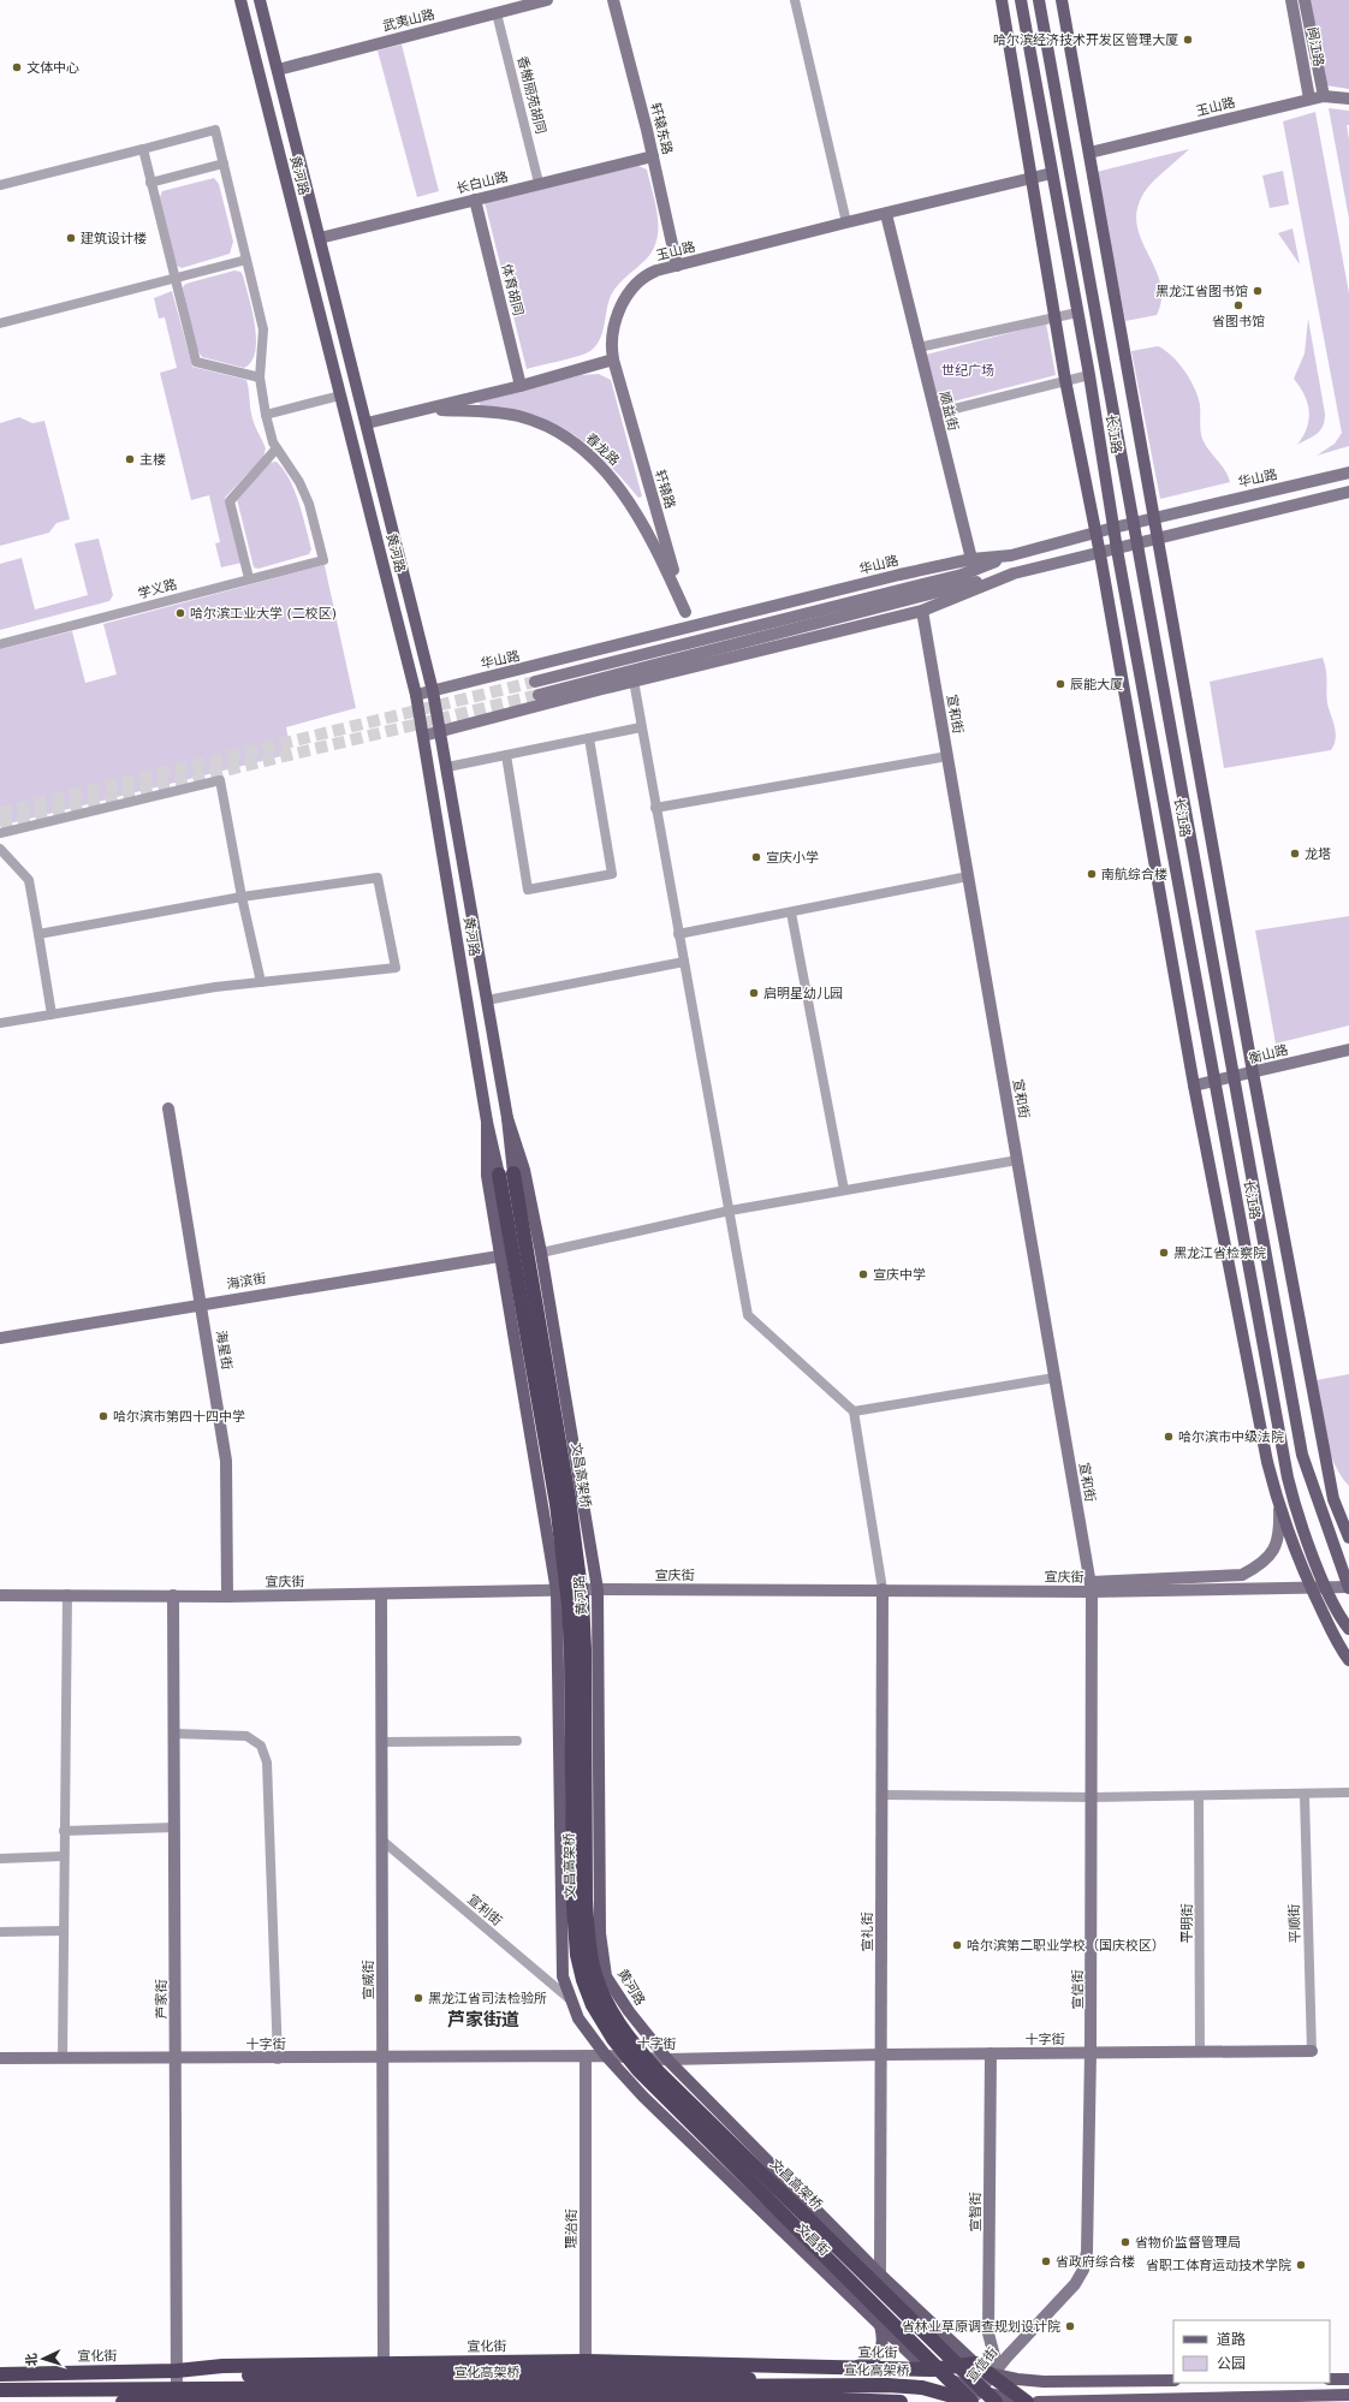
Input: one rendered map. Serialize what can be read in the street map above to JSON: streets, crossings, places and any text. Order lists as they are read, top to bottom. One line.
{"streets":{"highway":["文昌高架桥","宣化街","宣化高架桥"],"main road":["黄河路","长江路","文昌街"],"street":["武夷山路","闽江路","香榭丽苑胡同","玉山路","轩辕东路","长白山路","体育胡同","顺益街","春龙路","华山路","轩辕路","学义路","宣和街","衡山路","海滨街","海星街","宣庆街","宣利街","平明街","平顺街","宣礼街","宣威街","宣信街","芦家街","十字街","宣智街","理治街"]},"crossings":[["武夷山路","香榭丽苑胡同"],["武夷山路","黄河路"],["闽江路","玉山路"],["香榭丽苑胡同","长白山路"],["玉山路","轩辕东路"],["玉山路","顺益街"],["玉山路","长江路"],["玉山路","轩辕路"],["轩辕东路","长白山路"],["黄河路","长白山路"],["黄河路","华山路"],["黄河路","海滨街"],["黄河路","文昌高架桥"],["黄河路","宣庆街"],["黄河路","宣利街"],["黄河路","十字街"],["黄河路","文昌街"],["长白山路","体育胡同"],["顺益街","华山路"],["长江路","华山路"],["长江路","衡山路"],["长江路","宣庆街"],["春龙路","轩辕路"],["华山路","轩辕路"],["宣和街","宣庆街"],["宣和街","宣信街"],["海滨街","海星街"],["海星街","宣庆街"],["文昌高架桥","宣信街"],["文昌高架桥","文昌街"],["文昌高架桥","宣化高架桥"],["宣庆街","宣礼街"],["宣庆街","宣威街"],["宣庆街","宣信街"],["宣庆街","芦家街"],["宣利街","宣威街"],["平明街","十字街"],["平顺街","十字街"],["宣礼街","十字街"],["宣礼街","文昌街"],["宣威街","十字街"],["宣威街","宣化街"],["宣信街","十字街"],["宣信街","宣智街"],["宣信街","文昌街"],["宣信街","宣化高架桥"],["芦家街","十字街"],["芦家街","宣化街"],["十字街","宣智街"],["十字街","理治街"],["十字街","文昌街"],["理治街","宣化街"],["文昌街","宣化街"],["文昌街","宣化高架桥"]],"districts":["芦家街道"],"parks":["世纪广场"],"places":["哈尔滨经济技术开发区管理大厦","文体中心","建筑设计楼","黑龙江省图书馆","省图书馆","主楼","哈尔滨工业大学 (二校区)","辰能大厦","龙塔","宣庆小学","南航综合楼","启明星幼儿园","黑龙江省检察院","宣庆中学","哈尔滨市第四十四中学","哈尔滨市中级法院","哈尔滨第二职业学校（国庆校区）","黑龙江省司法检验所","省物价监督管理局","省政府综合楼","省职工体育运动技术学院","省林业草原调查规划设计院"],"legend":["道路","公园"],"north":"left"}
